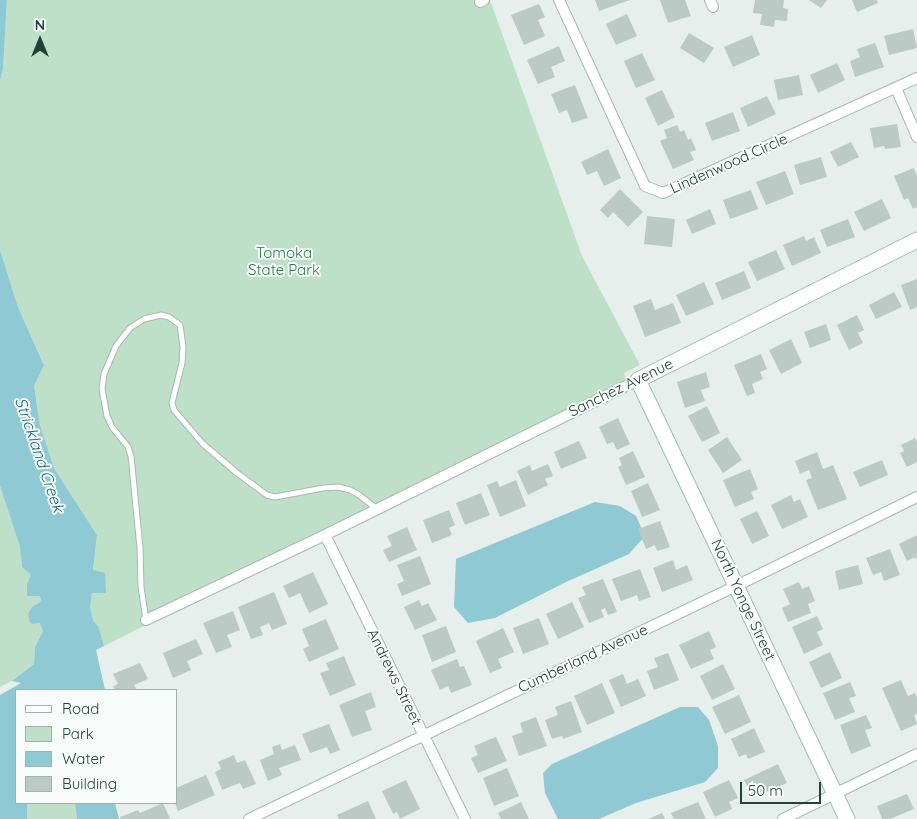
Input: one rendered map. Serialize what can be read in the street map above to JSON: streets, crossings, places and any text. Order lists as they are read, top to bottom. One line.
{"streets":{"street":["Lindenwood Circle","Sanchez Avenue","North Yonge Street","Cumberland Avenue","Andrews Street"]},"crossings":[["Sanchez Avenue","North Yonge Street"],["Sanchez Avenue","Andrews Street"],["North Yonge Street","Cumberland Avenue"],["Cumberland Avenue","Andrews Street"]],"water":["Strickland Creek"],"parks":["Tomoka State Park"],"legend":["Road","Park","Water","Building"],"scale_bar":"50 m","north":"top"}
